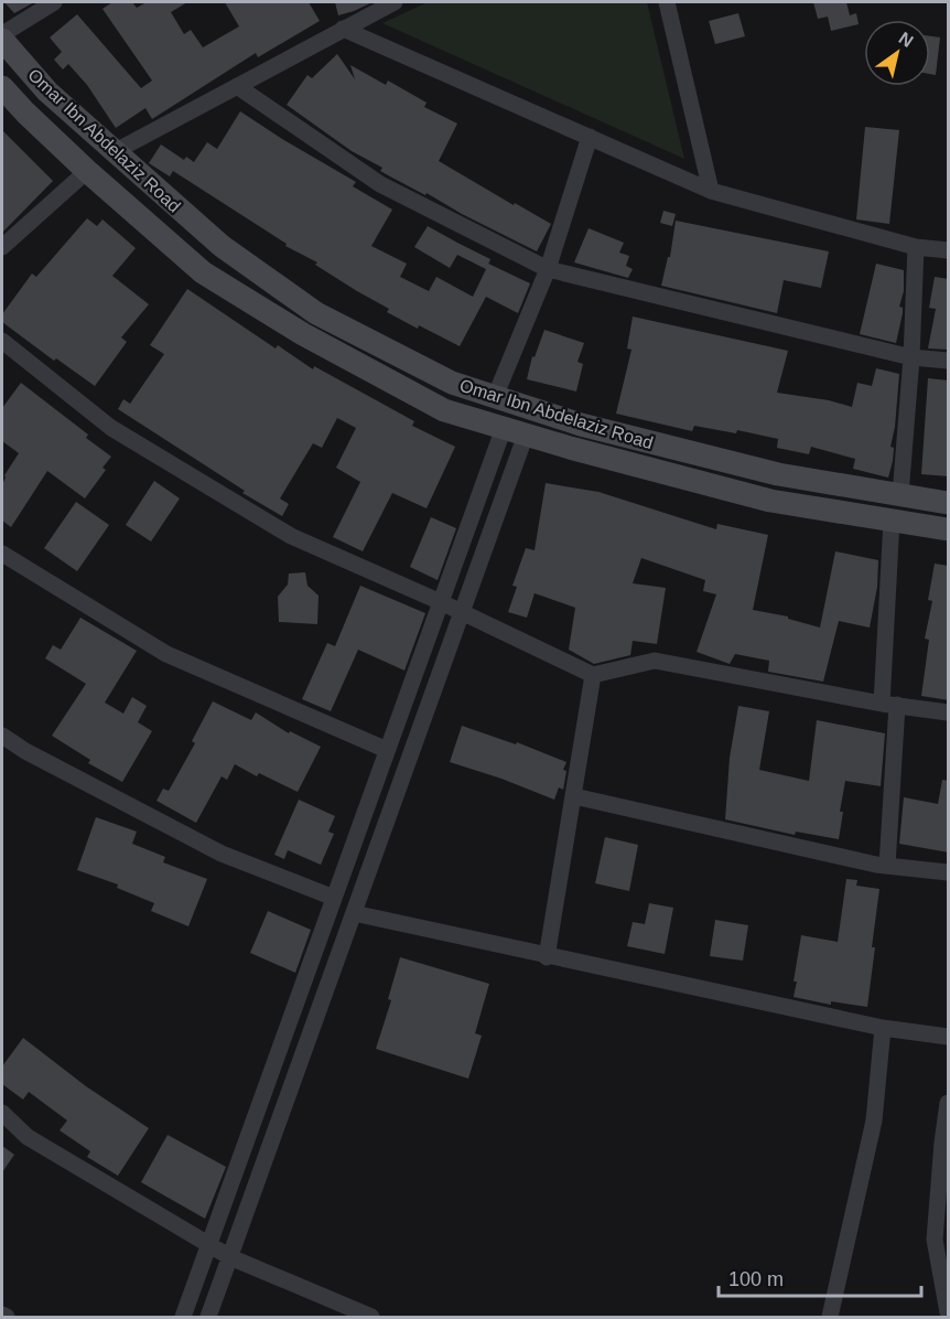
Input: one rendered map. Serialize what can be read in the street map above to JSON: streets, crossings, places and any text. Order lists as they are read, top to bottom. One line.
{"streets":{"main road":["Omar Ibn Abdelaziz Road"]},"scale_bar":"100 m","north":"top right"}
